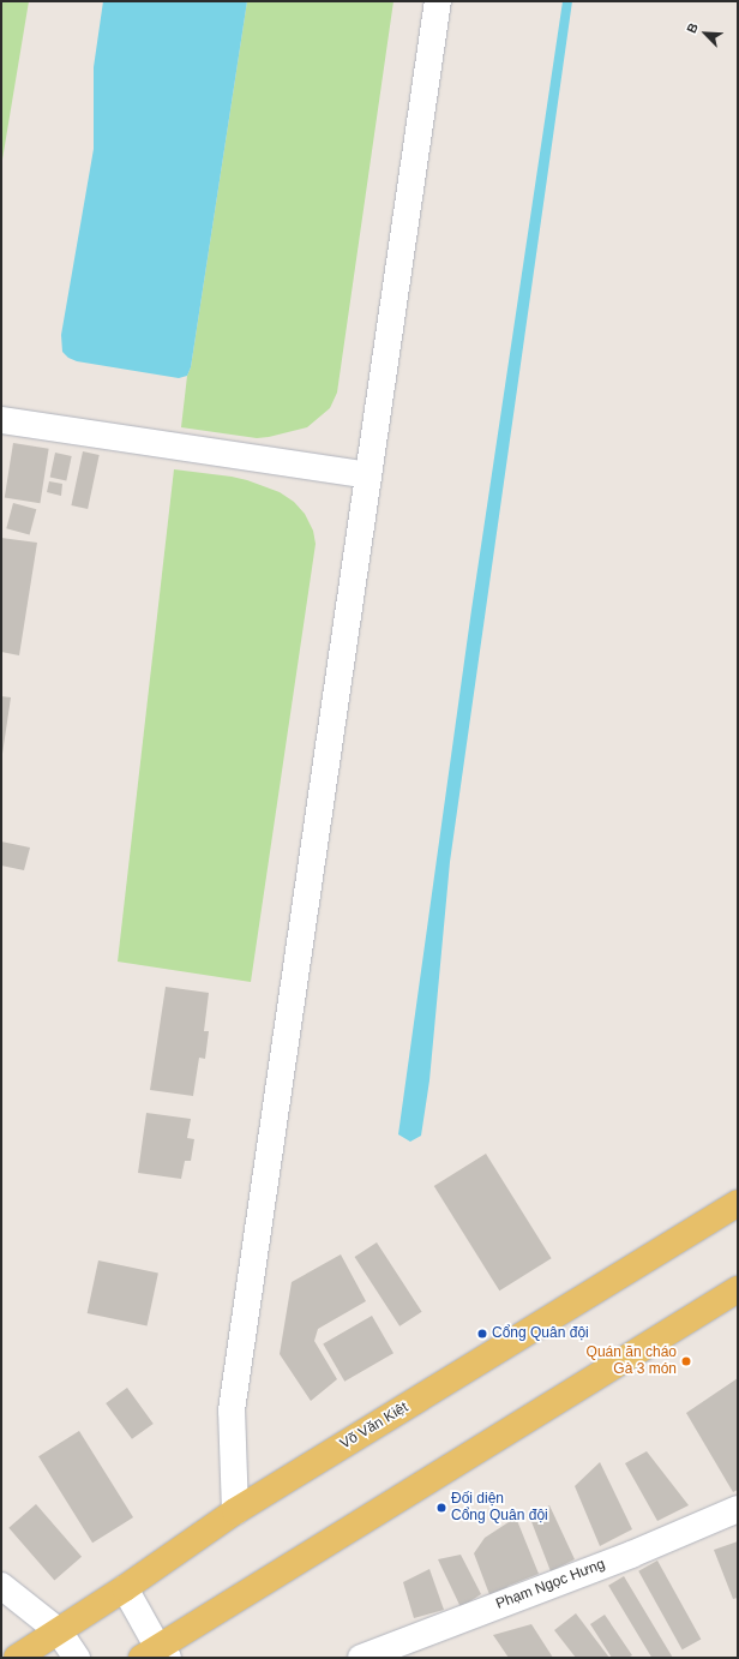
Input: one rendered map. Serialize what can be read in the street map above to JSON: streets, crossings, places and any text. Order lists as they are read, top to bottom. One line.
{"streets":{"main road":["Võ Văn Kiệt"],"street":["Phạm Ngọc Hưng"]},"places":["Cổng Quân đội","Quán ăn cháo Gà 3 món","Đối diện Cổng Quân đội"],"north":"top left"}
